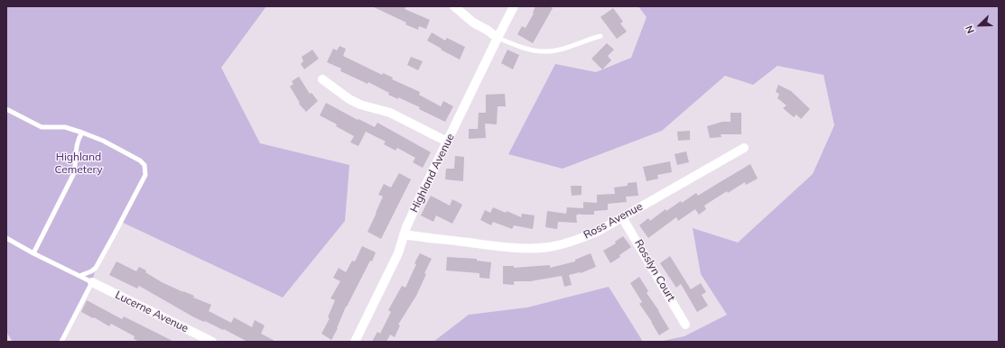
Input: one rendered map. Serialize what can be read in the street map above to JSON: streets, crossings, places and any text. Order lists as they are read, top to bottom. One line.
{"streets":{"street":["Highland Avenue","Ross Avenue","Rosslyn Court","Lucerne Avenue"]},"crossings":[["Highland Avenue","Ross Avenue"],["Ross Avenue","Rosslyn Court"]],"parks":["Highland Cemetery"],"north":"bottom left"}
